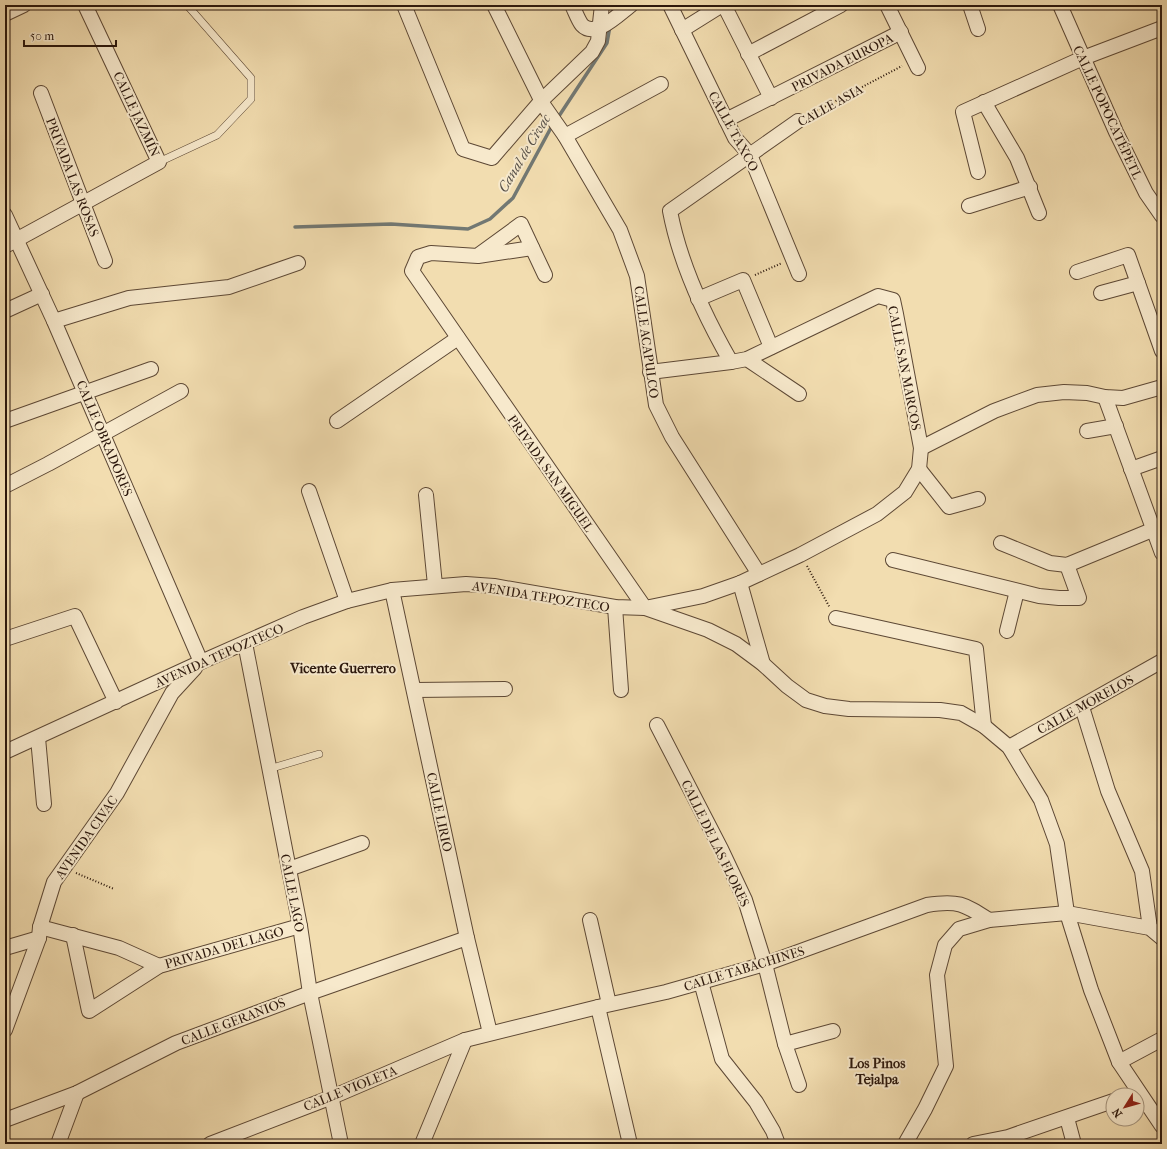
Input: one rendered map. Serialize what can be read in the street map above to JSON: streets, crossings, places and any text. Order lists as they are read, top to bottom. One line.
{"streets":{"street":["PRIVADA EUROPA","CALLE ASIA","CALLE POPOCATÉPETL","CALLE JAZMÍN","CALLE TAXCO","PRIVADA LAS ROSAS","CALLE ACAPULCO","CALLE SAN MARCOS","CALLE OBRADORES","PRIVADA SAN MIGUEL","AVENIDA TEPOZTECO","CALLE MORELOS","CALLE LIRIO","AVENIDA CIVAC","CALLE DE LAS FLORES","CALLE LAGO","PRIVADA DEL LAGO","CALLE TABACHINES","CALLE GERANIOS","CALLE VIOLETA"]},"crossings":[["PRIVADA EUROPA","CALLE TAXCO"],["CALLE ASIA","CALLE TAXCO"],["CALLE JAZMÍN","PRIVADA LAS ROSAS"],["CALLE JAZMÍN","CALLE OBRADORES"],["CALLE ACAPULCO","CALLE SAN MARCOS"],["CALLE OBRADORES","AVENIDA TEPOZTECO"],["CALLE OBRADORES","AVENIDA CIVAC"],["PRIVADA SAN MIGUEL","AVENIDA TEPOZTECO"],["AVENIDA TEPOZTECO","CALLE MORELOS"],["AVENIDA TEPOZTECO","CALLE LIRIO"],["AVENIDA TEPOZTECO","AVENIDA CIVAC"],["AVENIDA TEPOZTECO","CALLE LAGO"],["CALLE LIRIO","CALLE TABACHINES"],["CALLE LIRIO","CALLE GERANIOS"],["CALLE LIRIO","CALLE VIOLETA"],["CALLE DE LAS FLORES","CALLE TABACHINES"],["CALLE LAGO","PRIVADA DEL LAGO"],["CALLE LAGO","CALLE GERANIOS"],["CALLE LAGO","CALLE VIOLETA"],["CALLE TABACHINES","CALLE VIOLETA"]],"districts":["Vicente Guerrero","Los Pinos Tejalpa"],"water":["Canal de Civac"],"scale_bar":"50 m","north":"bottom left"}
